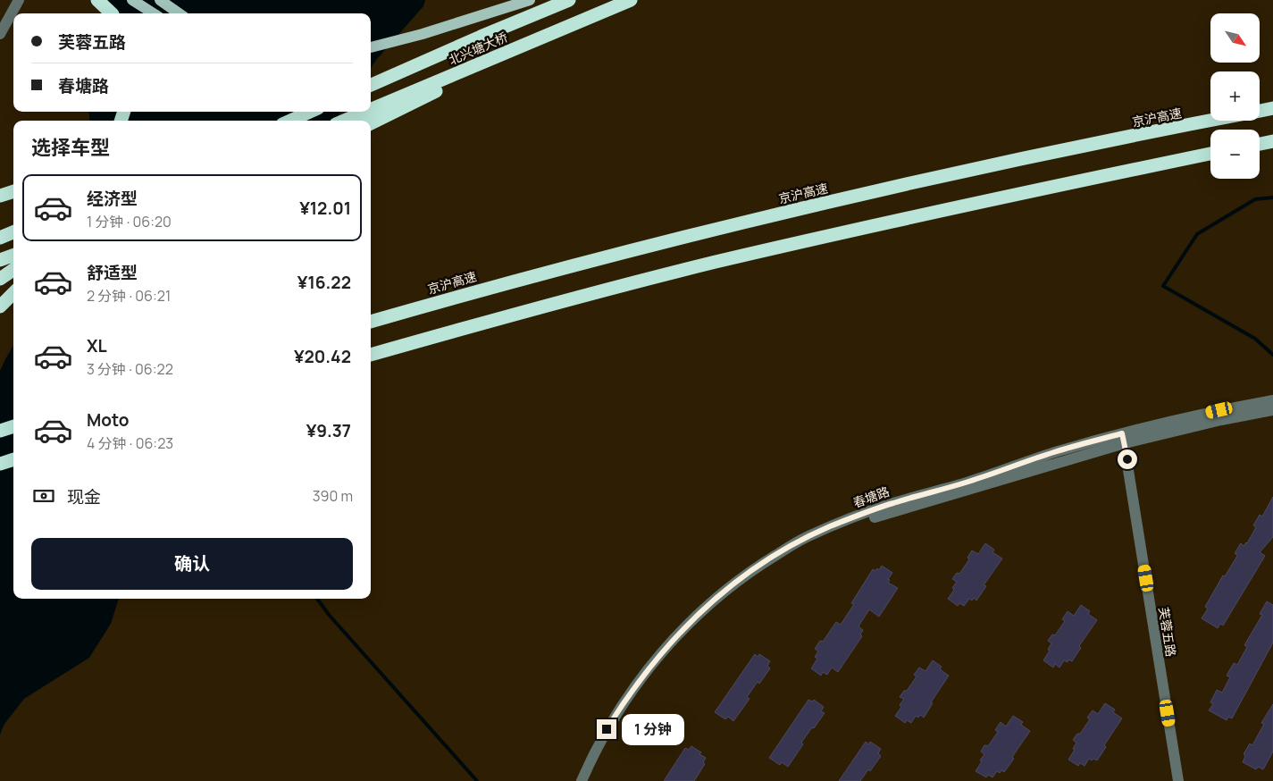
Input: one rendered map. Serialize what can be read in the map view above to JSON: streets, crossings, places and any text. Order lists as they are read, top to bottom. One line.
{"streets":{"highway":["北兴塘大桥","京沪高速"],"street":["春塘路","芙蓉五路"]},"crossings":[["春塘路","芙蓉五路"]],"north":"bottom right","page":{"map_buttons":["+","−"],"banner":["芙蓉五路","春塘路"],"heading":"选择车型","list":[{"name":"经济型","note":"1 分钟 · 06:20","value":"¥12.01"},{"name":"舒适型","note":"2 分钟 · 06:21","value":"¥16.22"},{"name":"XL","note":"3 分钟 · 06:22","value":"¥20.42"},{"name":"Moto","note":"4 分钟 · 06:23","value":"¥9.37"}],"pay":["现金","390 m"],"buttons":"确认","bubble":"1 分钟"}}
